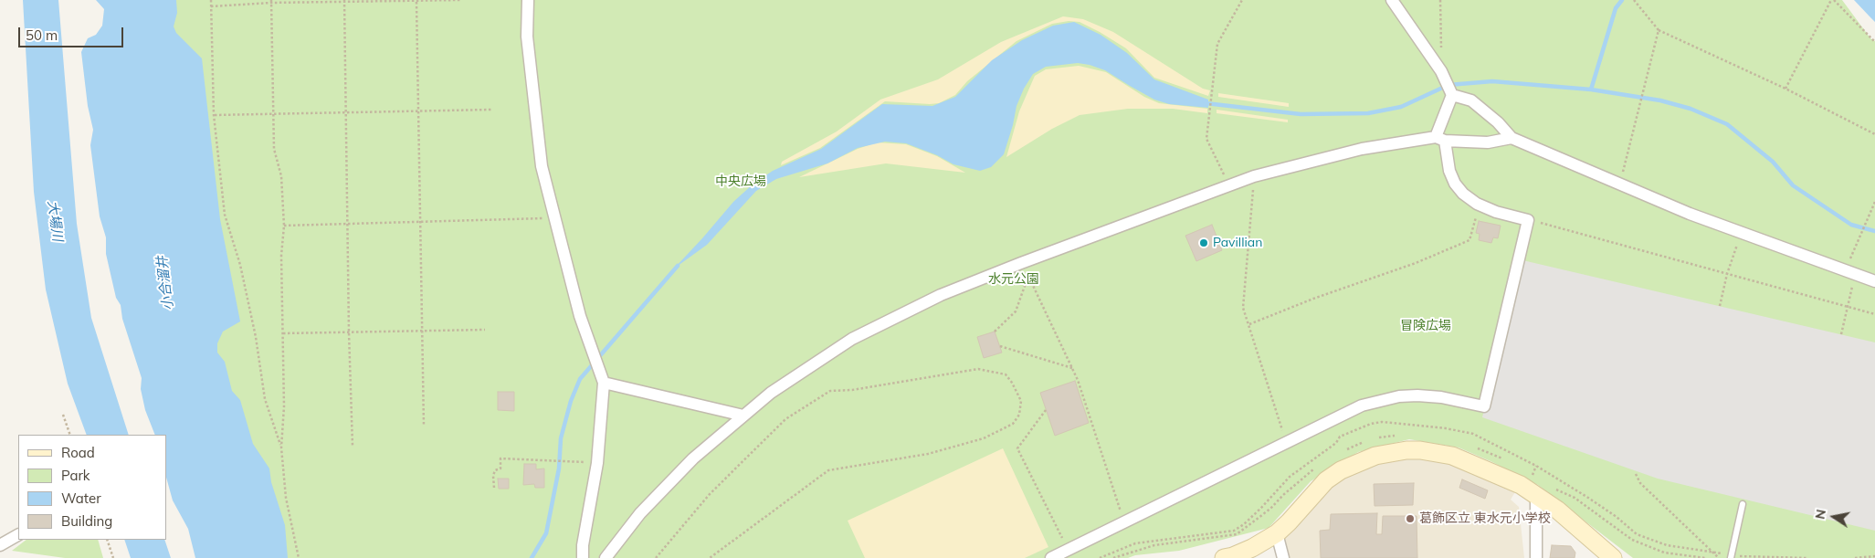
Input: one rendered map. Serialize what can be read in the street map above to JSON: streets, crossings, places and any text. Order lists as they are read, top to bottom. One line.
{"water":["大場川","小合溜井"],"parks":["中央広場","水元公園","冒険広場"],"places":["Pavillian","葛飾区立 東水元小学校"],"legend":["Road","Park","Water","Building"],"scale_bar":"50 m","north":"left"}
